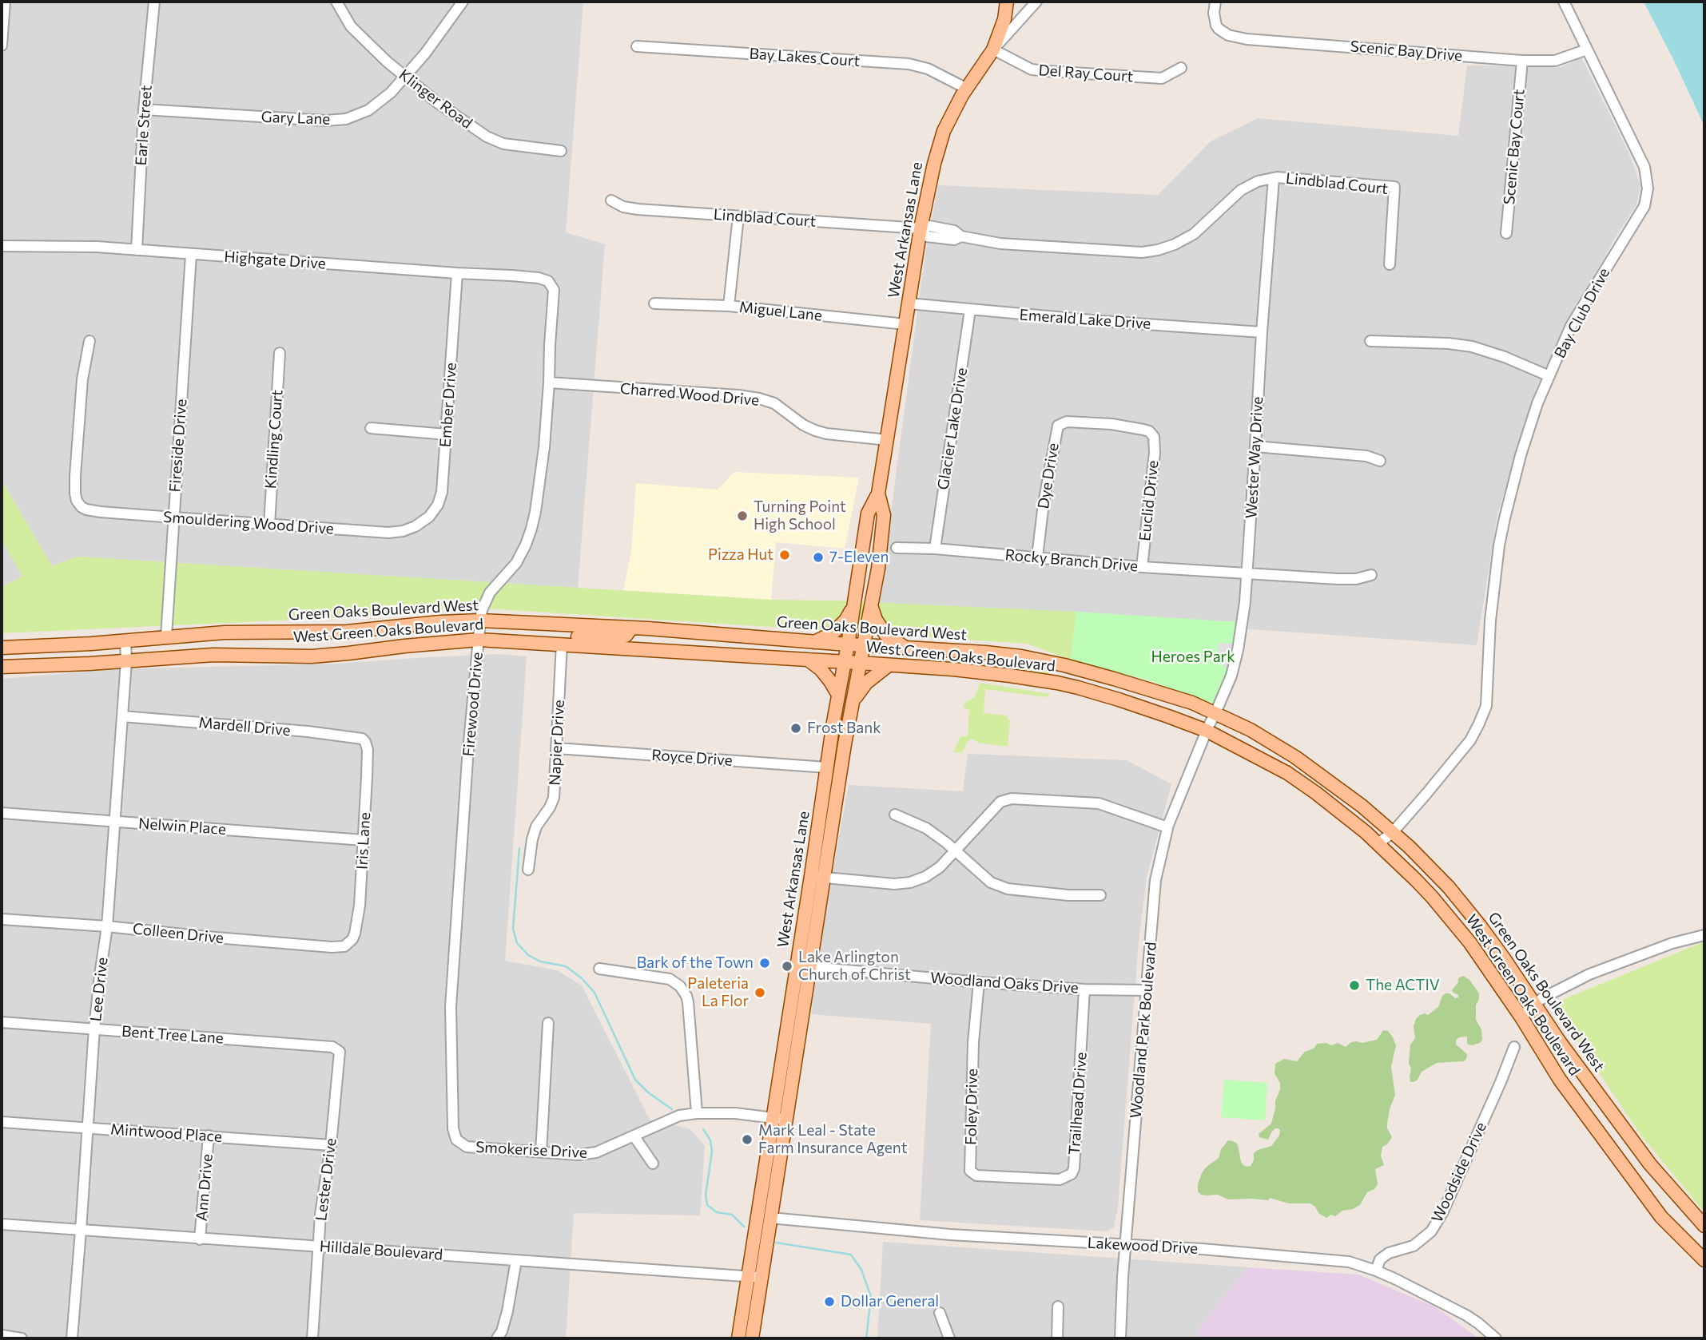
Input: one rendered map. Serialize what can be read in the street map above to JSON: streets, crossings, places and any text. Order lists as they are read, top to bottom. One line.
{"streets":{"main road":["West Arkansas Lane","Green Oaks Boulevard West","West Green Oaks Boulevard"],"street":["Scenic Bay Drive","Bay Lakes Court","Del Ray Court","Klinger Road","Gary Lane","Earle Street","Scenic Bay Court","Lindblad Court","Highgate Drive","Miguel Lane","Bay Club Drive","Emerald Lake Drive","Charred Wood Drive","Ember Drive","Glacier Lake Drive","Kindling Court","Fireside Drive","Wester Way Drive","Dye Drive","Euclid Drive","Smouldering Wood Drive","Rocky Branch Drive","Firewood Drive","Mardell Drive","Napier Drive","Royce Drive","Nelwin Place","Iris Lane","Colleen Drive","Woodland Oaks Drive","Lee Drive","Woodland Park Boulevard","Bent Tree Lane","Trailhead Drive","Foley Drive","Mintwood Place","Smokerise Drive","Woodside Drive","Lester Drive","Ann Drive","Lakewood Drive","Hilldale Boulevard"]},"crossings":[["Scenic Bay Drive","Scenic Bay Court"],["Scenic Bay Drive","Bay Club Drive"],["Bay Lakes Court","West Arkansas Lane"],["Del Ray Court","West Arkansas Lane"],["Klinger Road","Gary Lane"],["Gary Lane","Earle Street"],["Earle Street","Highgate Drive"],["Lindblad Court","West Arkansas Lane"],["Lindblad Court","Wester Way Drive"],["West Arkansas Lane","Miguel Lane"],["West Arkansas Lane","Emerald Lake Drive"],["West Arkansas Lane","Charred Wood Drive"],["West Arkansas Lane","Green Oaks Boulevard West"],["West Arkansas Lane","West Green Oaks Boulevard"],["West Arkansas Lane","Royce Drive"],["West Arkansas Lane","Woodland Oaks Drive"],["West Arkansas Lane","Smokerise Drive"],["West Arkansas Lane","Lakewood Drive"],["West Arkansas Lane","Hilldale Boulevard"],["Highgate Drive","Ember Drive"],["Highgate Drive","Fireside Drive"],["Highgate Drive","Firewood Drive"],["Bay Club Drive","Green Oaks Boulevard West"],["Bay Club Drive","West Green Oaks Boulevard"],["Emerald Lake Drive","Glacier Lake Drive"],["Emerald Lake Drive","Wester Way Drive"],["Charred Wood Drive","Firewood Drive"],["Ember Drive","Smouldering Wood Drive"],["Glacier Lake Drive","Rocky Branch Drive"],["Kindling Court","Smouldering Wood Drive"],["Fireside Drive","Smouldering Wood Drive"],["Fireside Drive","Green Oaks Boulevard West"],["Wester Way Drive","Rocky Branch Drive"],["Wester Way Drive","Green Oaks Boulevard West"],["Wester Way Drive","West Green Oaks Boulevard"],["Wester Way Drive","Woodland Park Boulevard"],["Dye Drive","Euclid Drive"],["Dye Drive","Rocky Branch Drive"],["Euclid Drive","Rocky Branch Drive"],["Green Oaks Boulevard West","Firewood Drive"],["Green Oaks Boulevard West","Lee Drive"],["West Green Oaks Boulevard","Firewood Drive"],["West Green Oaks Boulevard","Napier Drive"],["West Green Oaks Boulevard","Lee Drive"],["West Green Oaks Boulevard","Woodland Park Boulevard"],["Firewood Drive","Smokerise Drive"],["Mardell Drive","Iris Lane"],["Mardell Drive","Lee Drive"],["Napier Drive","Royce Drive"],["Nelwin Place","Iris Lane"],["Nelwin Place","Lee Drive"],["Iris Lane","Colleen Drive"],["Colleen Drive","Lee Drive"],["Woodland Oaks Drive","Woodland Park Boulevard"],["Woodland Oaks Drive","Trailhead Drive"],["Woodland Oaks Drive","Foley Drive"],["Lee Drive","Bent Tree Lane"],["Lee Drive","Mintwood Place"],["Lee Drive","Hilldale Boulevard"],["Woodland Park Boulevard","Lakewood Drive"],["Bent Tree Lane","Lester Drive"],["Trailhead Drive","Foley Drive"],["Mintwood Place","Lester Drive"],["Mintwood Place","Ann Drive"],["Woodside Drive","Lakewood Drive"],["Lester Drive","Hilldale Boulevard"],["Ann Drive","Hilldale Boulevard"]],"parks":["Heroes Park"],"places":["Turning Point High School","Pizza Hut","7-Eleven","Frost Bank","Bark of the Town","Lake Arlington Church of Christ","The ACTIV","Paleteria La Flor","Mark Leal - State Farm Insurance Agent","Dollar General"]}
